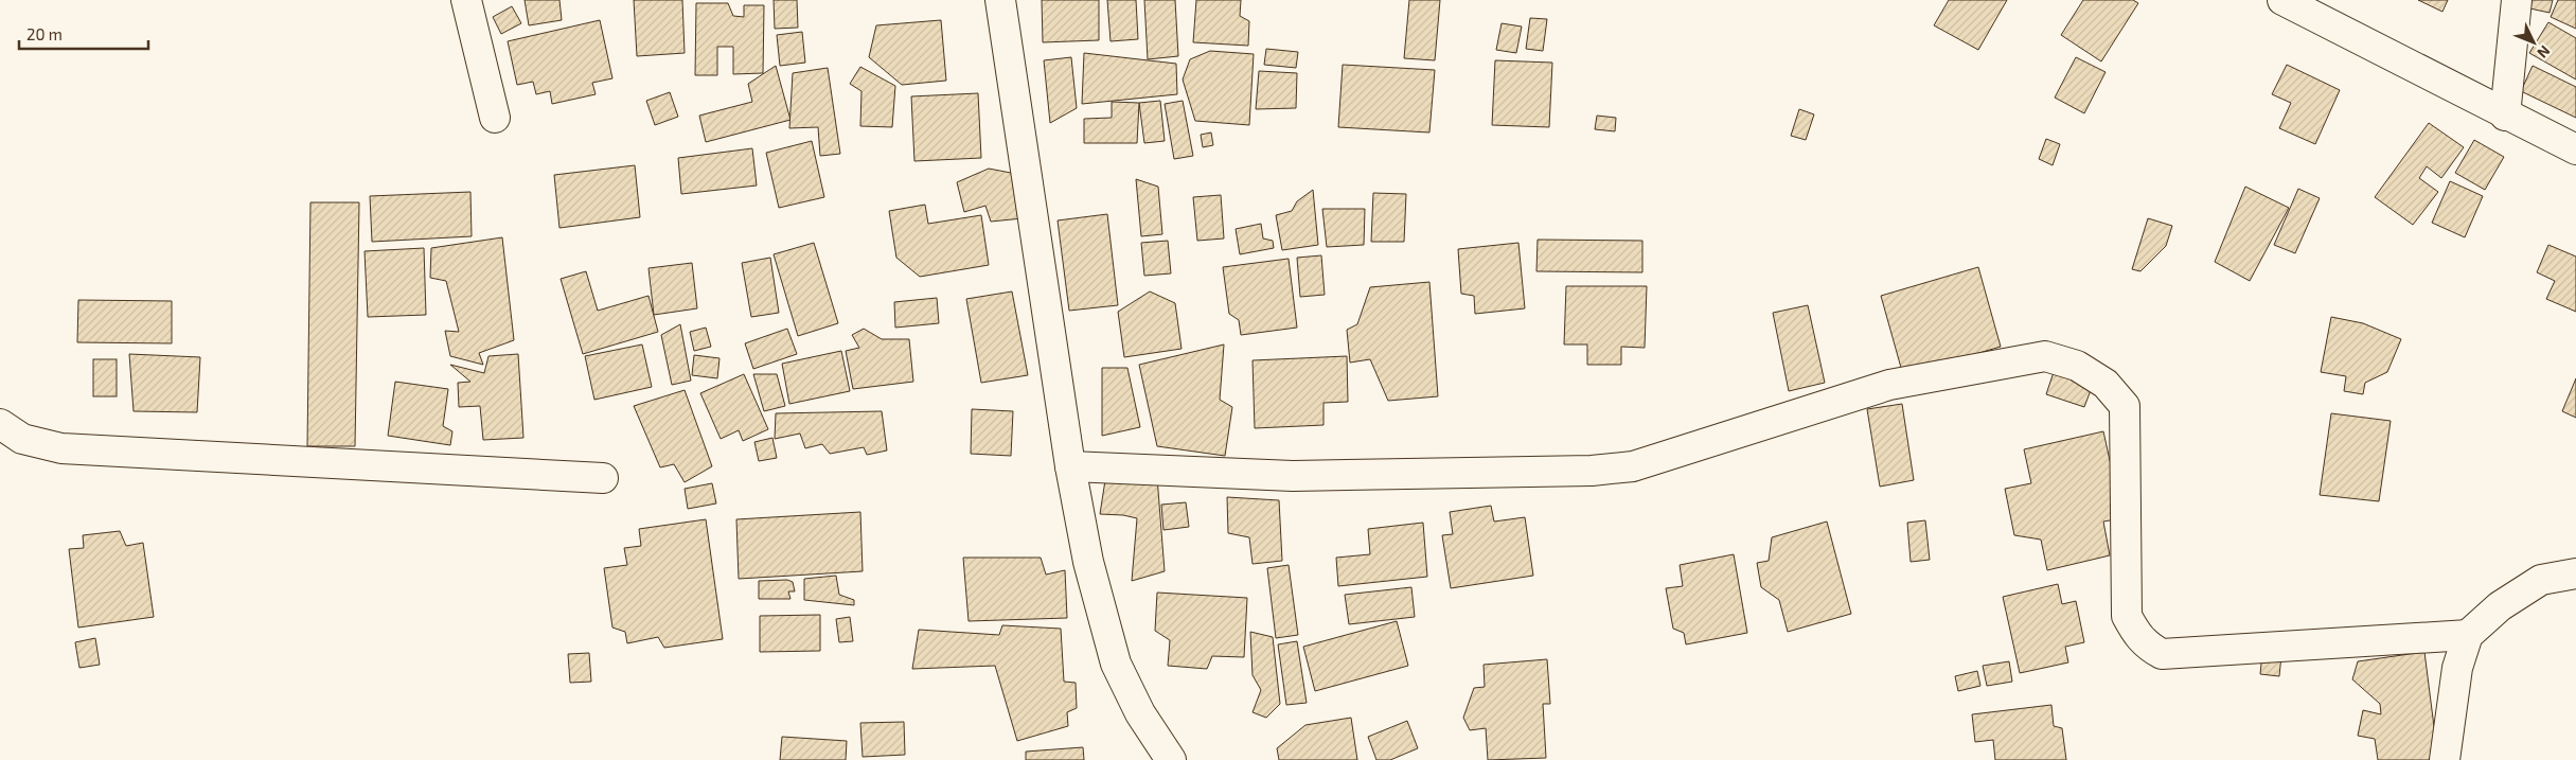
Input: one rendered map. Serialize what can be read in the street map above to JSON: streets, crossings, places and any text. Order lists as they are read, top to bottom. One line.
{"scale_bar":"20 m","north":"bottom right"}
